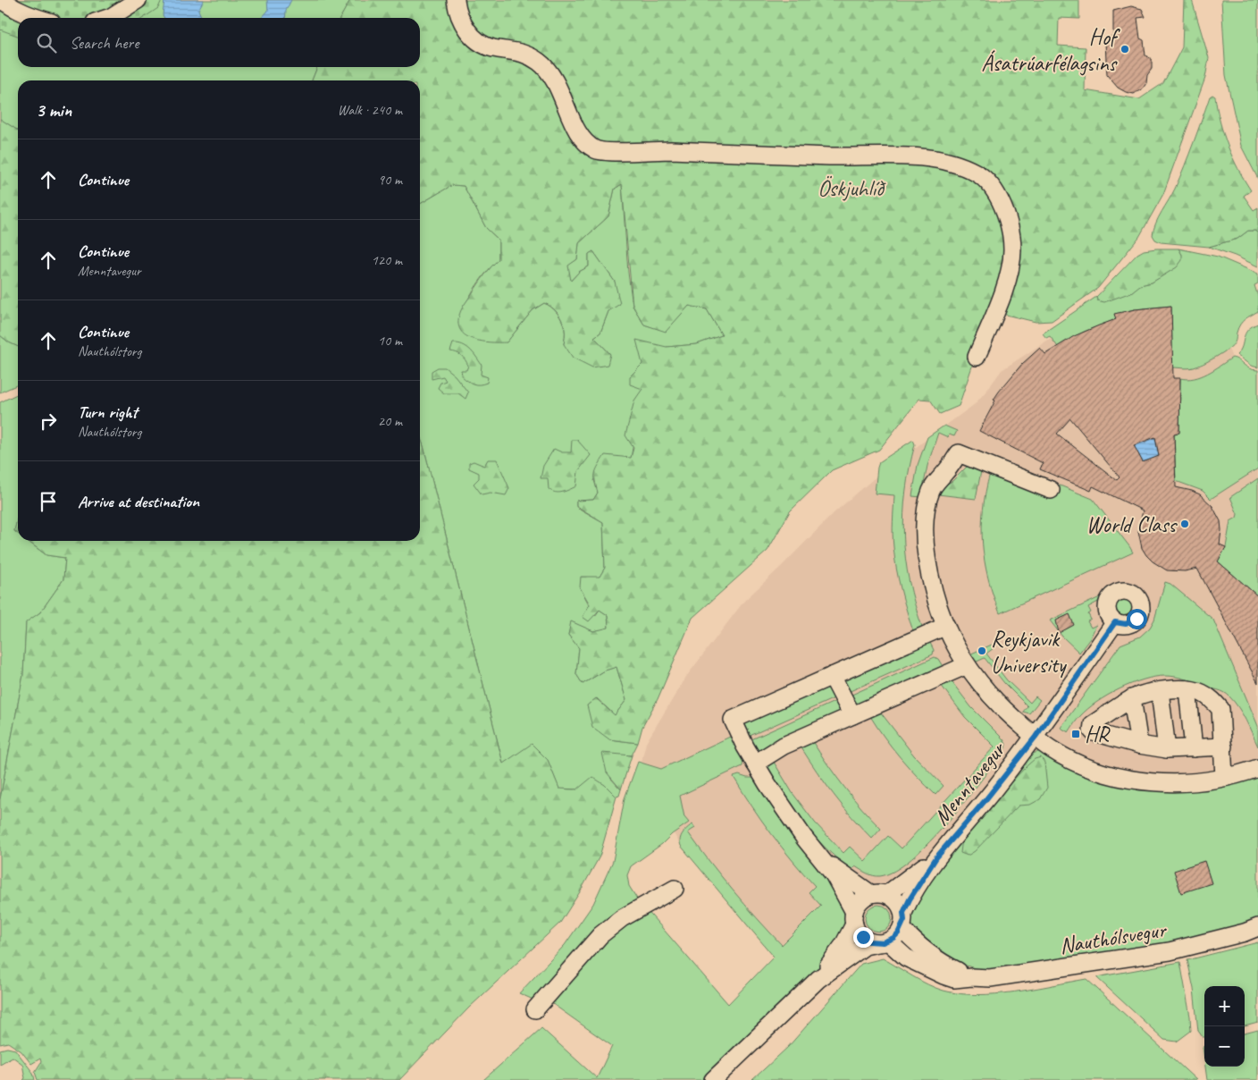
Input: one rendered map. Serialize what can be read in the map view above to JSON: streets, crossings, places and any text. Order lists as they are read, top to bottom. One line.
{"streets":{"street":["Menntavegur","Nauthólsvegur"]},"crossings":[["Menntavegur","Nauthólsvegur"]],"parks":["Öskjuhlíð"],"places":{"other":["Hof Ásatrúarfélagsins","World Class","Reykjavik University"],"transit":["HR"]},"page":{"search":"Search here","heading":["3 min","Walk · 240 m"],"list":[["Continue","90 m"],["Continue","Menntavegur","120 m"],["Continue","Nauthólstorg","10 m"],["Turn right","Nauthólstorg","20 m"],"Arrive at destination"],"map_buttons":["+","−"]}}
